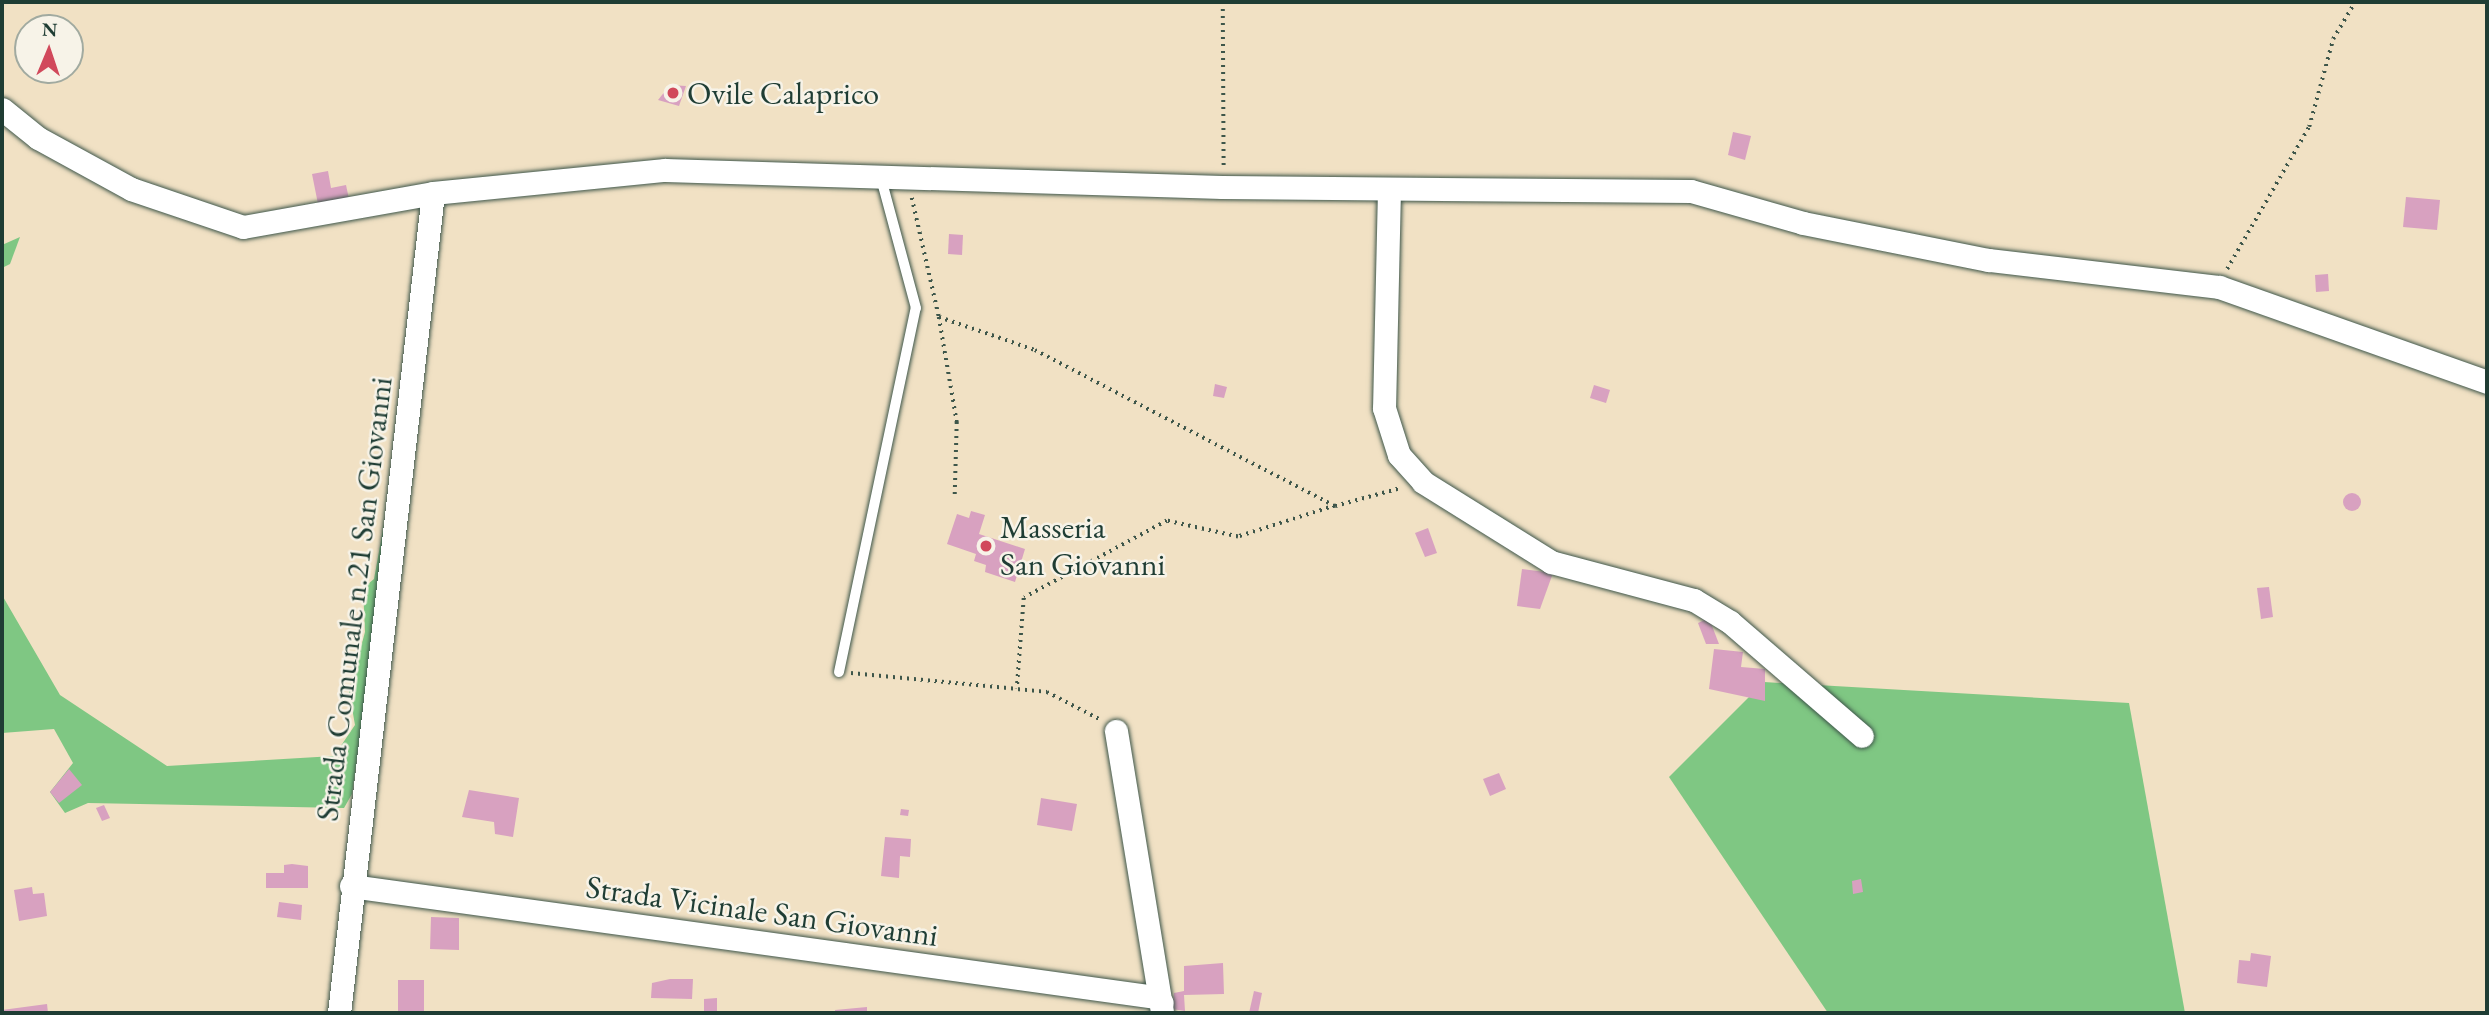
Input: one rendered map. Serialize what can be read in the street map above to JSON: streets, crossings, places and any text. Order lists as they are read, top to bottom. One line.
{"streets":{"street":["Strada Comunale n.21 San Giovanni","Strada Vicinale San Giovanni"]},"crossings":[["Strada Comunale n.21 San Giovanni","Strada Vicinale San Giovanni"]],"places":["Ovile Calaprico","Masseria San Giovanni"],"north":"top"}
